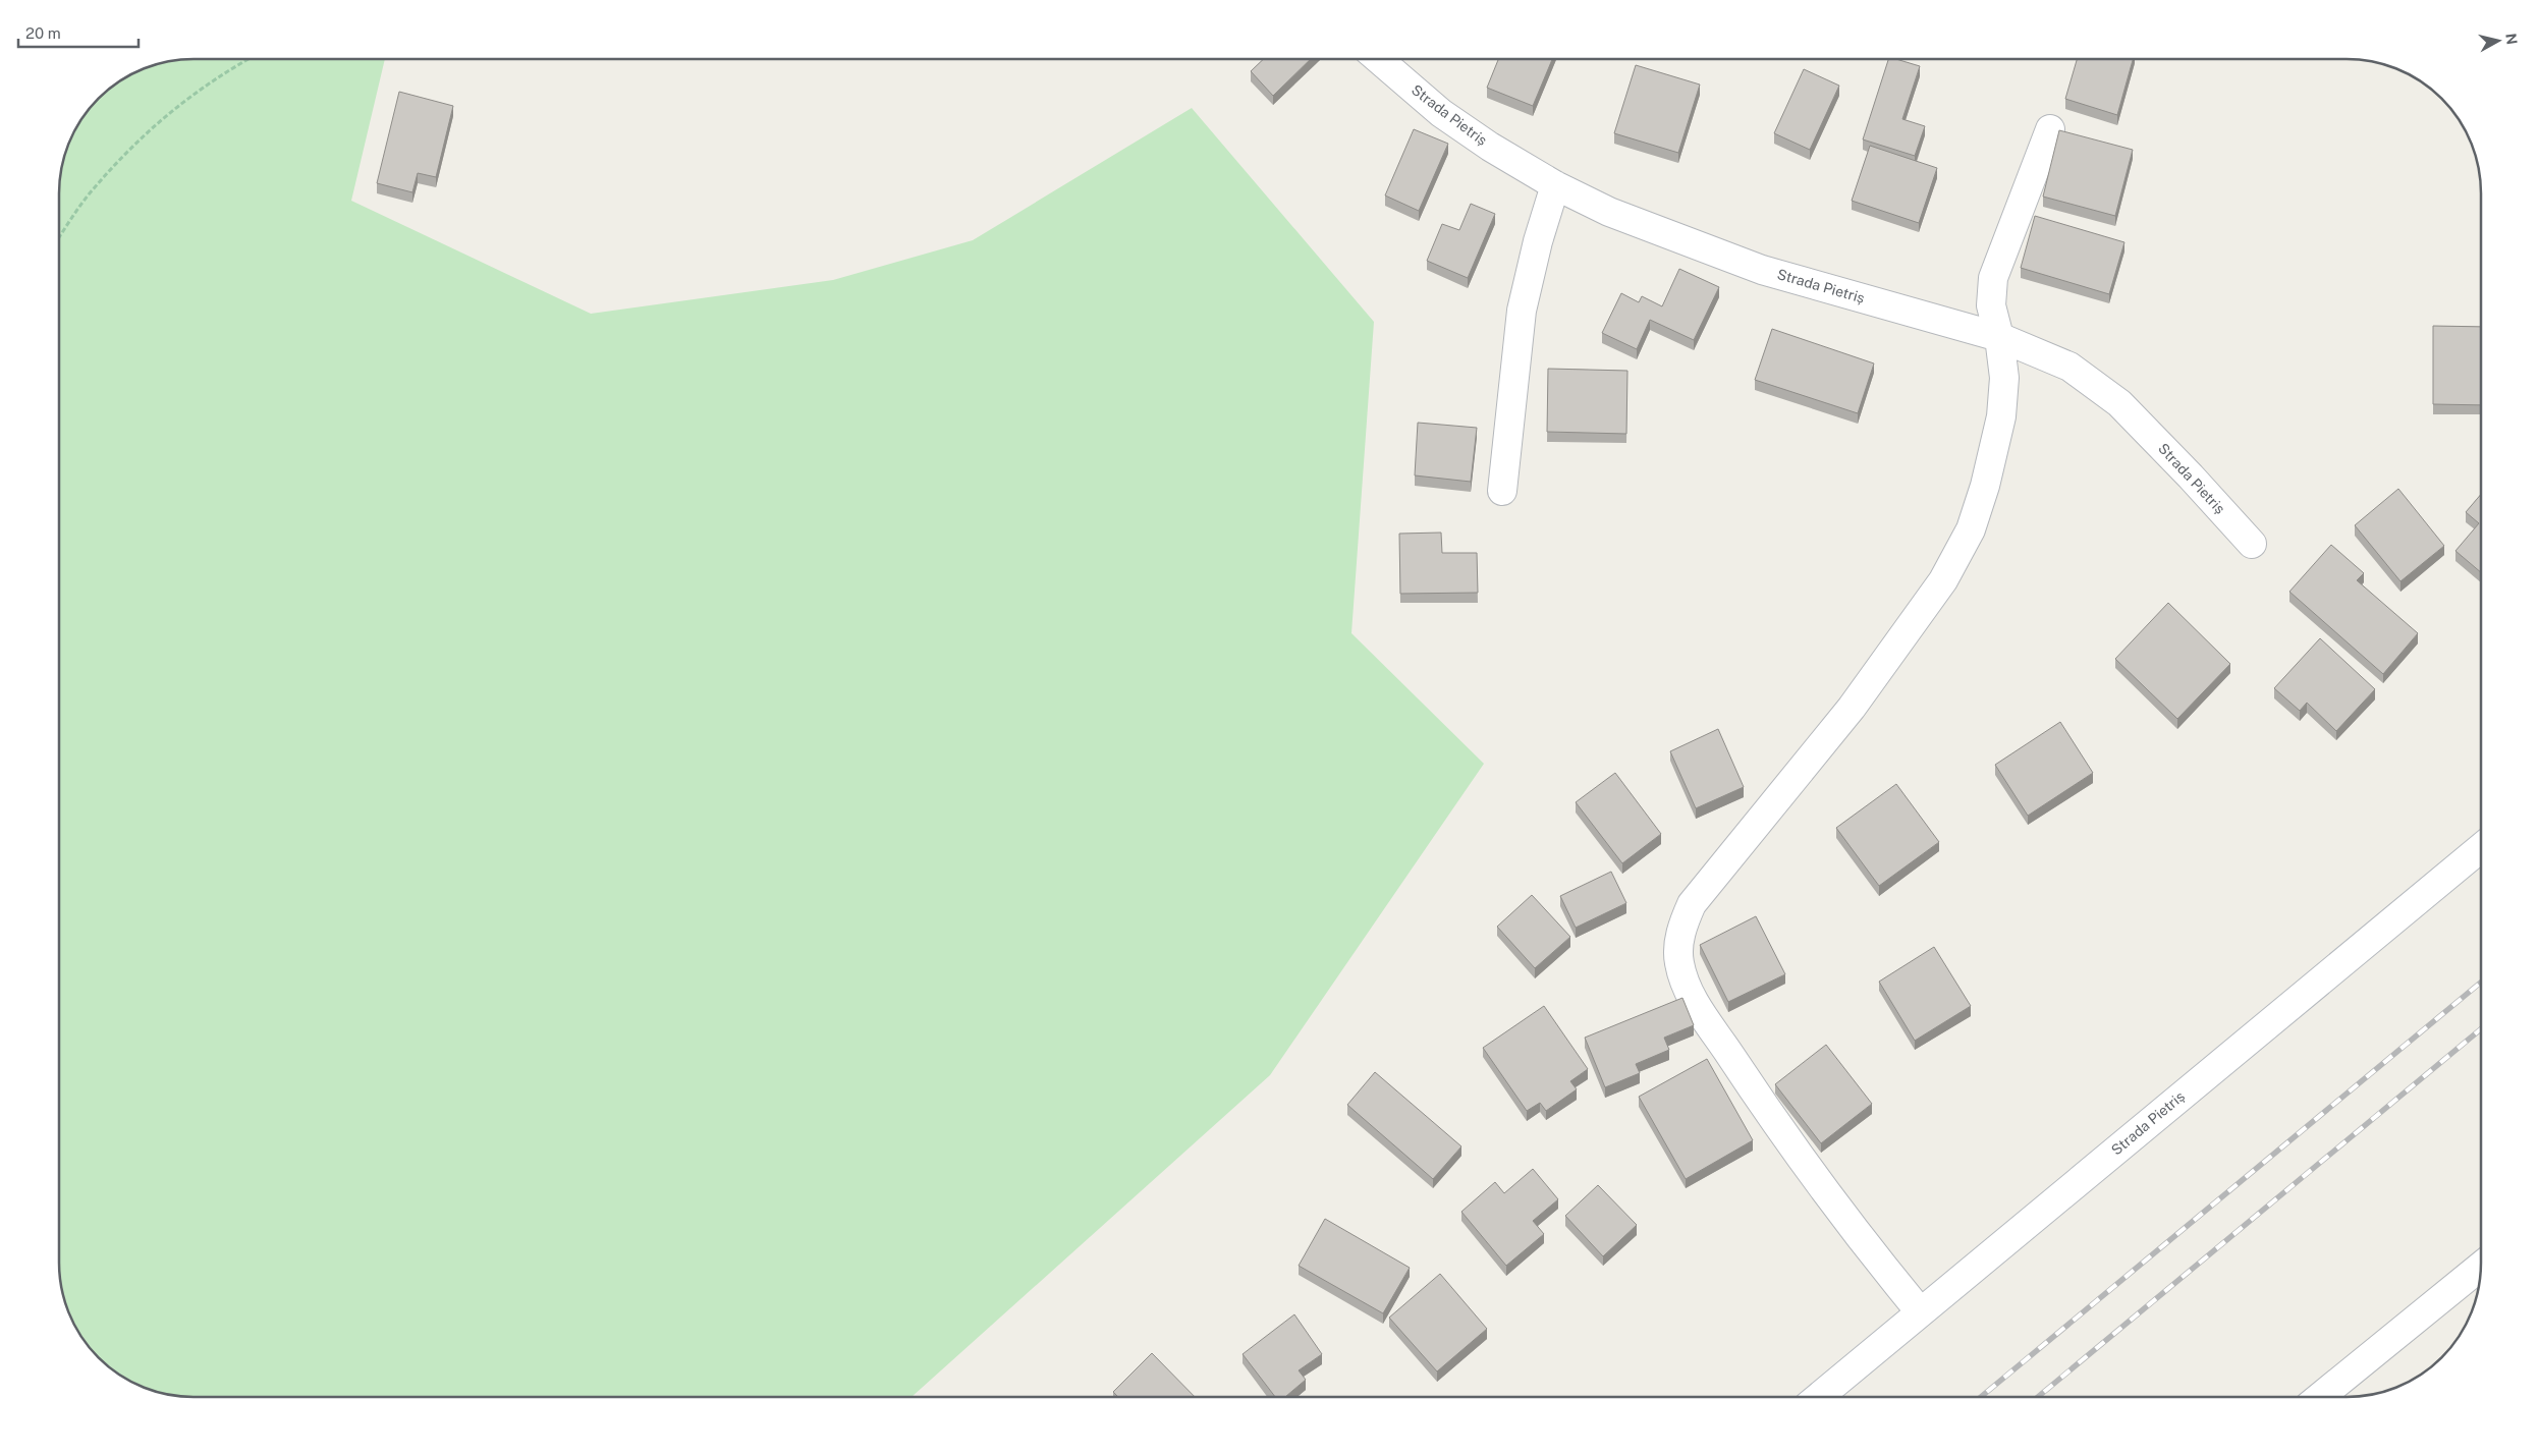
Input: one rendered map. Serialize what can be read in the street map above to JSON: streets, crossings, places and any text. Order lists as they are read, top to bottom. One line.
{"streets":{"street":["Strada Pietriș"]},"scale_bar":"20 m","north":"right"}
